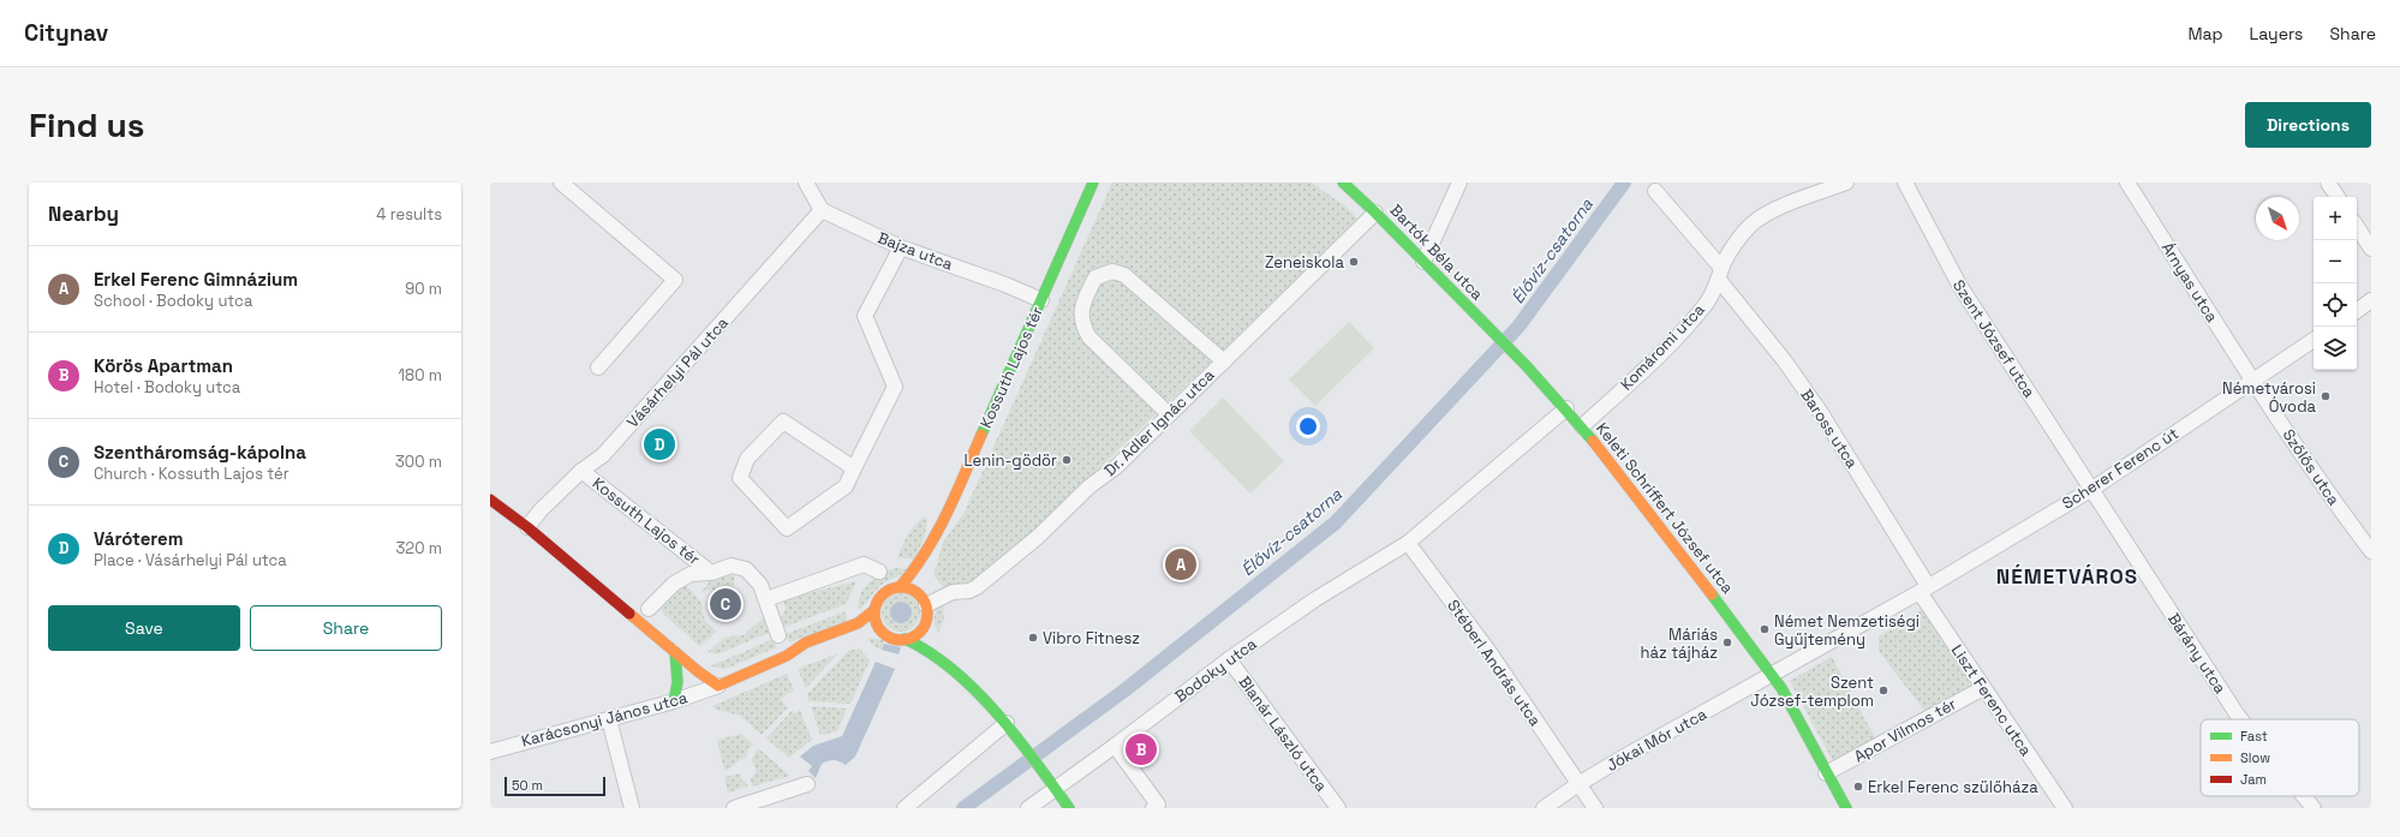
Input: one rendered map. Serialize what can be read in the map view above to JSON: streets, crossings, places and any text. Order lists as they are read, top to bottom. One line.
{"streets":{"street":["Bajza utca","Bartók Béla utca","Árnyas utca","Szent József utca","Komáromi utca","Kossuth Lajos tér","Vásárhelyi Pál utca","Dr. Adler Ignác utca","Baross utca","Szőlős utca","Scherer Ferenc út","Keleti Schriffert József utca","Bárány utca","Stéberl András utca","Bodoky utca","Liszt Ferenc utca","Karácsonyi János utca","Apor Vilmos tér","Blanár László utca","Jókai Mór utca"]},"crossings":[["Bajza utca","Kossuth Lajos tér"],["Bajza utca","Vásárhelyi Pál utca"],["Bartók Béla utca","Dr. Adler Ignác utca"],["Bartók Béla utca","Keleti Schriffert József utca"],["Árnyas utca","Szőlős utca"],["Árnyas utca","Scherer Ferenc út"],["Szent József utca","Scherer Ferenc út"],["Szent József utca","Bárány utca"],["Komáromi utca","Baross utca"],["Komáromi utca","Keleti Schriffert József utca"],["Kossuth Lajos tér","Vásárhelyi Pál utca"],["Kossuth Lajos tér","Dr. Adler Ignác utca"],["Baross utca","Scherer Ferenc út"],["Baross utca","Liszt Ferenc utca"],["Szőlős utca","Scherer Ferenc út"],["Scherer Ferenc út","Bárány utca"],["Scherer Ferenc út","Liszt Ferenc utca"],["Keleti Schriffert József utca","Apor Vilmos tér"],["Keleti Schriffert József utca","Jókai Mór utca"],["Stéberl András utca","Bodoky utca"],["Stéberl András utca","Jókai Mór utca"],["Bodoky utca","Blanár László utca"],["Liszt Ferenc utca","Apor Vilmos tér"]],"districts":["NÉMETVÁROS"],"water":["Élővíz-csatorna"],"places":["Zeneiskola","Németvárosi Óvoda","Lenin-gödör","Német Nemzetiségi Gyűjtemény","Vibro Fitnesz","Máriás ház tájház","Szent József-templom","Erkel Ferenc szülőháza"],"legend":["Fast","Slow","Jam"],"scale_bar":"50 m","north":"bottom right","page":{"header":"Citynav","nav":["Map","Layers","Share"],"buttons":["Directions",["Save","Share"]],"title":"Find us","heading":["Nearby","4 results"],"map_buttons":["+","−"],"list":[{"mark":"A","name":"Erkel Ferenc Gimnázium","note":"School · Bodoky utca","value":"90 m"},{"mark":"B","name":"Körös Apartman","note":"Hotel · Bodoky utca","value":"180 m"},{"mark":"C","name":"Szentháromság-kápolna","note":"Church · Kossuth Lajos tér","value":"300 m"},{"mark":"D","name":"Váróterem","note":"Place · Vásárhelyi Pál utca","value":"320 m"}],"pins":["D","A","C","B"],"scale":"50 m"}}
